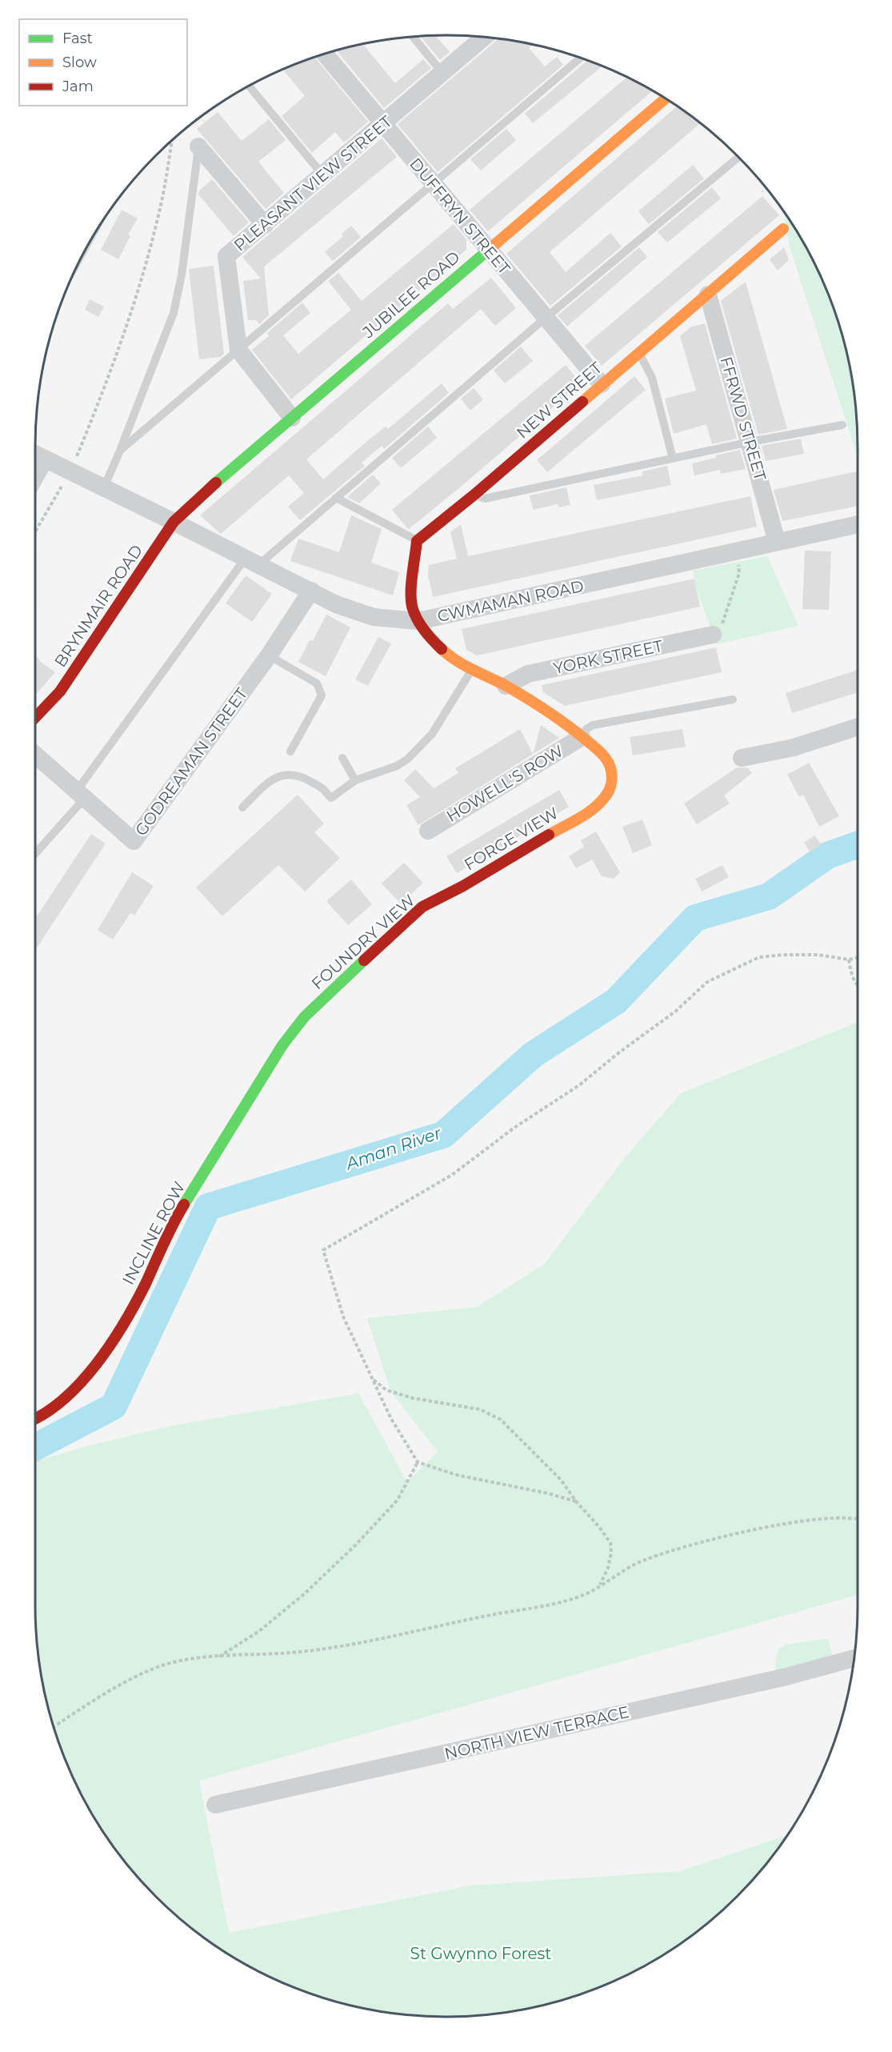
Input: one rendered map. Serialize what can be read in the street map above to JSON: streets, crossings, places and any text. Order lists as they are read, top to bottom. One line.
{"streets":{"street":["PLEASANT VIEW STREET","DUFFRYN STREET","JUBILEE ROAD","NEW STREET","FFRWD STREET","CWMAMAN ROAD","BRYNMAIR ROAD","YORK STREET","GODREAMAN STREET","HOWELL'S ROW","FORGE VIEW","FOUNDRY VIEW","INCLINE ROW","NORTH VIEW TERRACE"]},"crossings":[["PLEASANT VIEW STREET","DUFFRYN STREET"],["DUFFRYN STREET","JUBILEE ROAD"],["DUFFRYN STREET","NEW STREET"],["JUBILEE ROAD","CWMAMAN ROAD"],["JUBILEE ROAD","BRYNMAIR ROAD"],["NEW STREET","FFRWD STREET"],["FFRWD STREET","CWMAMAN ROAD"],["CWMAMAN ROAD","BRYNMAIR ROAD"],["CWMAMAN ROAD","GODREAMAN STREET"],["HOWELL'S ROW","FORGE VIEW"],["FORGE VIEW","FOUNDRY VIEW"],["FOUNDRY VIEW","INCLINE ROW"]],"water":["Aman River"],"parks":["St Gwynno Forest"],"legend":["Fast","Slow","Jam"]}
